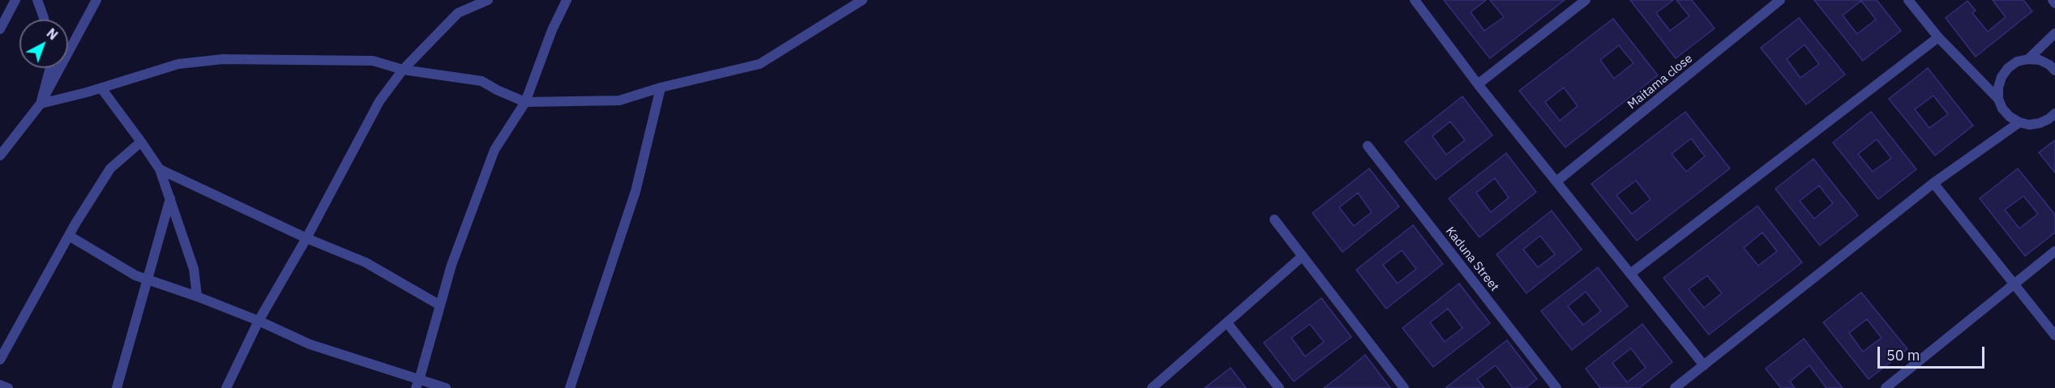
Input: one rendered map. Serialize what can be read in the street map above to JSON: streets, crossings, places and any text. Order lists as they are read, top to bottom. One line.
{"streets":{"street":["Maitama close","Kaduna Street"]},"scale_bar":"50 m","north":"top right"}
